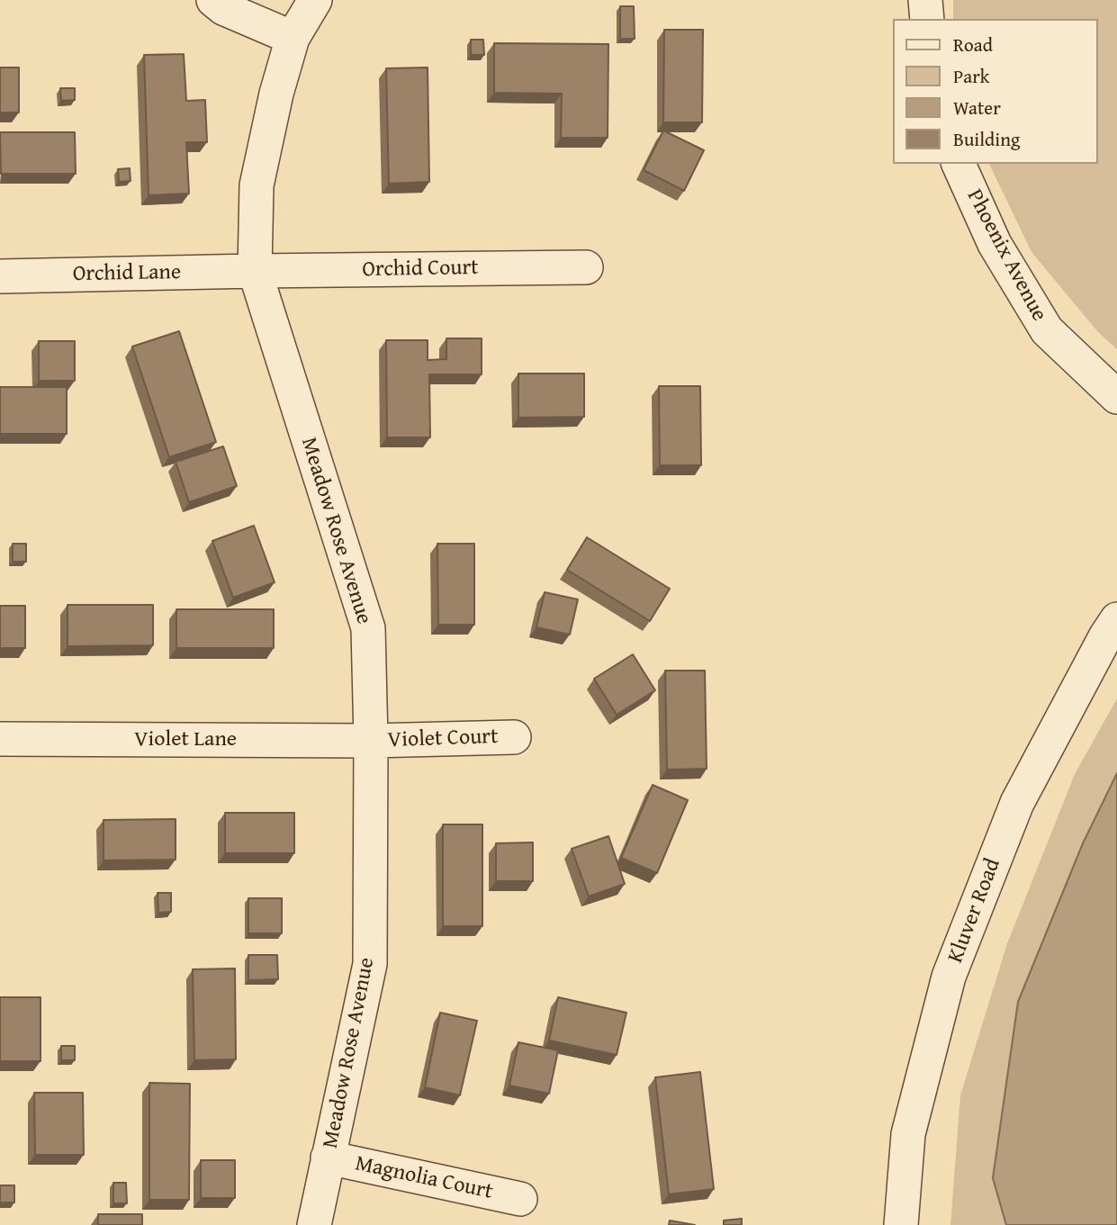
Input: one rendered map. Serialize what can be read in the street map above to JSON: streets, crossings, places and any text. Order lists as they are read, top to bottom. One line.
{"streets":{"street":["Phoenix Avenue","Orchid Court","Orchid Lane","Meadow Rose Avenue","Violet Court","Violet Lane","Kluver Road","Magnolia Court"]},"crossings":[["Orchid Court","Orchid Lane"],["Orchid Court","Meadow Rose Avenue"],["Orchid Lane","Meadow Rose Avenue"],["Meadow Rose Avenue","Violet Court"],["Meadow Rose Avenue","Violet Lane"],["Meadow Rose Avenue","Magnolia Court"],["Violet Court","Violet Lane"]],"legend":["Road","Park","Water","Building"]}
